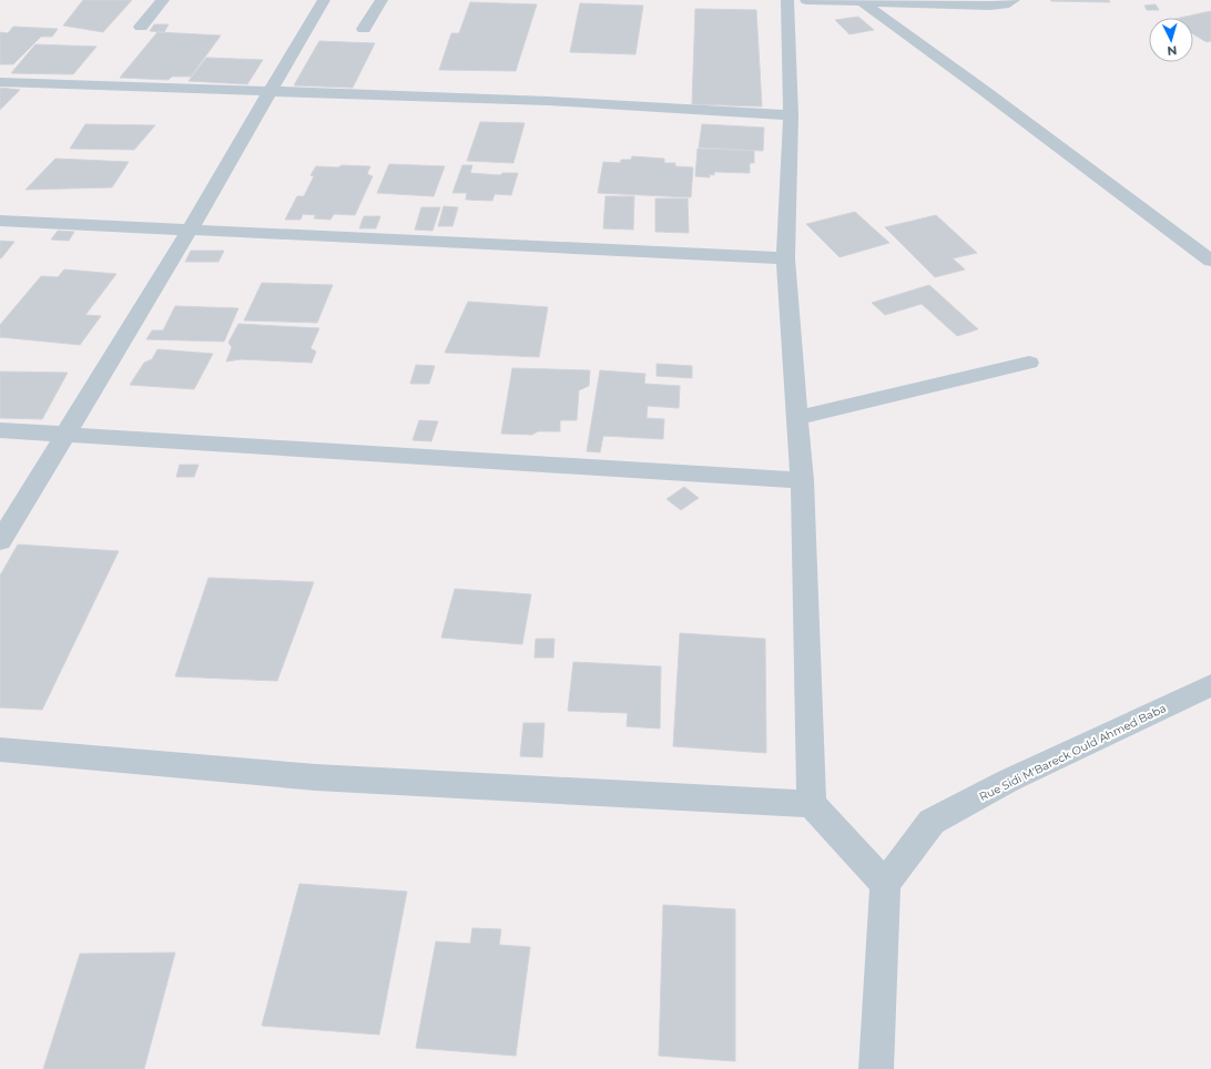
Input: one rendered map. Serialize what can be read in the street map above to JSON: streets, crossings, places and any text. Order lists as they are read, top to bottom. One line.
{"streets":{"street":["Rue Sidi M'Bareck Ould Ahmed Baba"]},"north":"bottom"}
